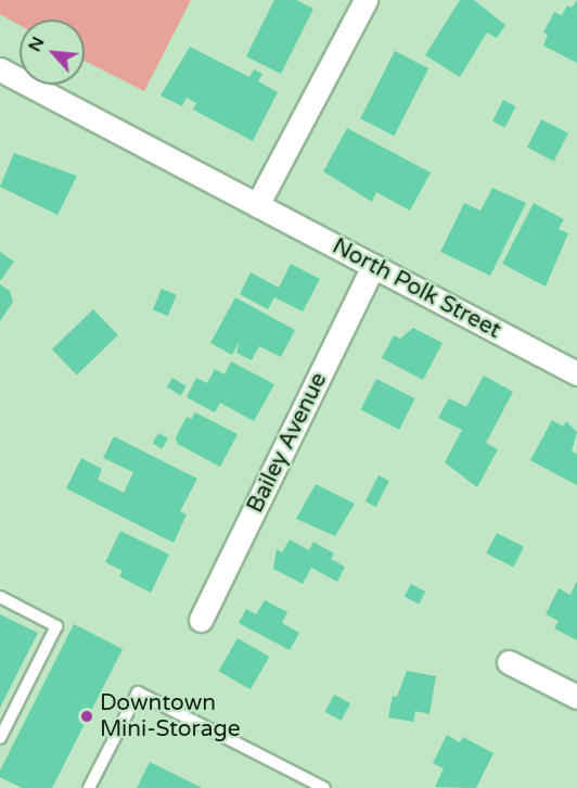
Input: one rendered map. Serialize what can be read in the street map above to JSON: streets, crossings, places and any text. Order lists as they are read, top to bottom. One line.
{"streets":{"street":["North Polk Street","Bailey Avenue"]},"crossings":[["North Polk Street","Bailey Avenue"]],"places":["Downtown Mini-Storage"],"north":"top left"}
